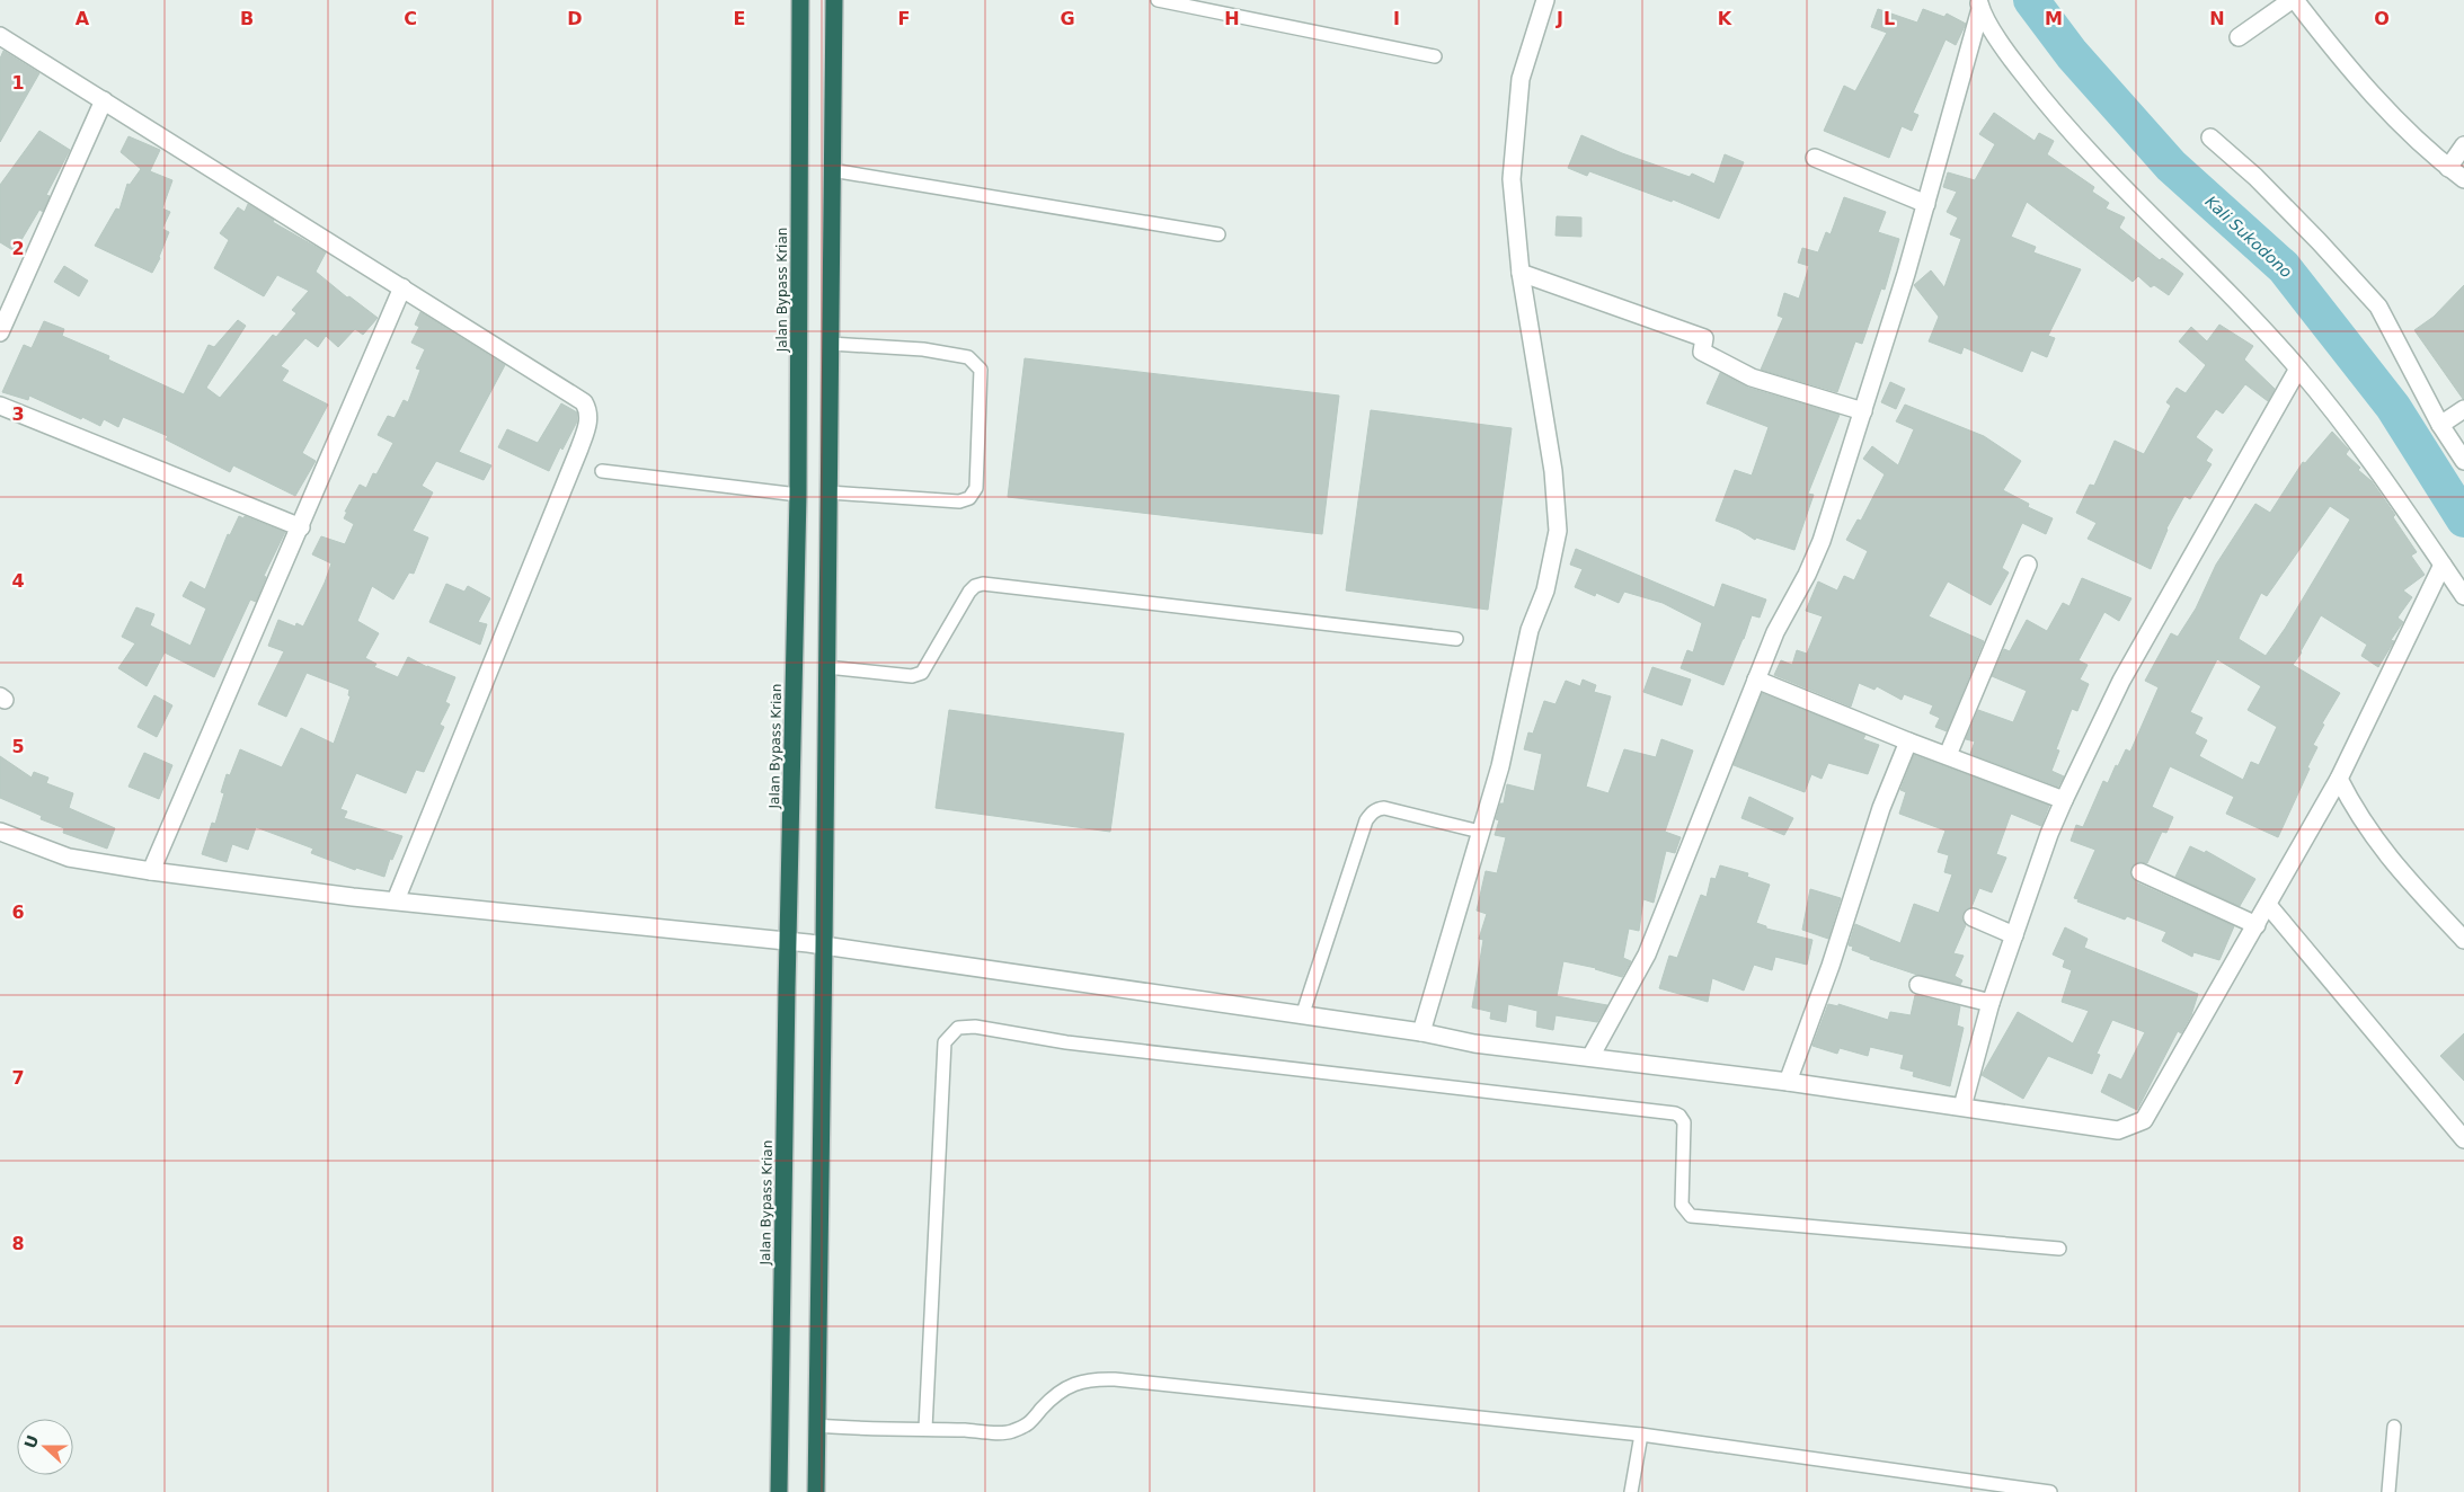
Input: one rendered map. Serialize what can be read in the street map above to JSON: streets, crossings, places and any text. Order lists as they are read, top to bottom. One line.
{"streets":{"highway":["Jalan Bypass Krian"]},"water":["Kali Sukodono"],"north":"left","grid":{"columns":["A","B","C","D","E","F","G","H","I","J","K","L","M","N","O"],"rows":["1","2","3","4","5","6","7","8"]}}
